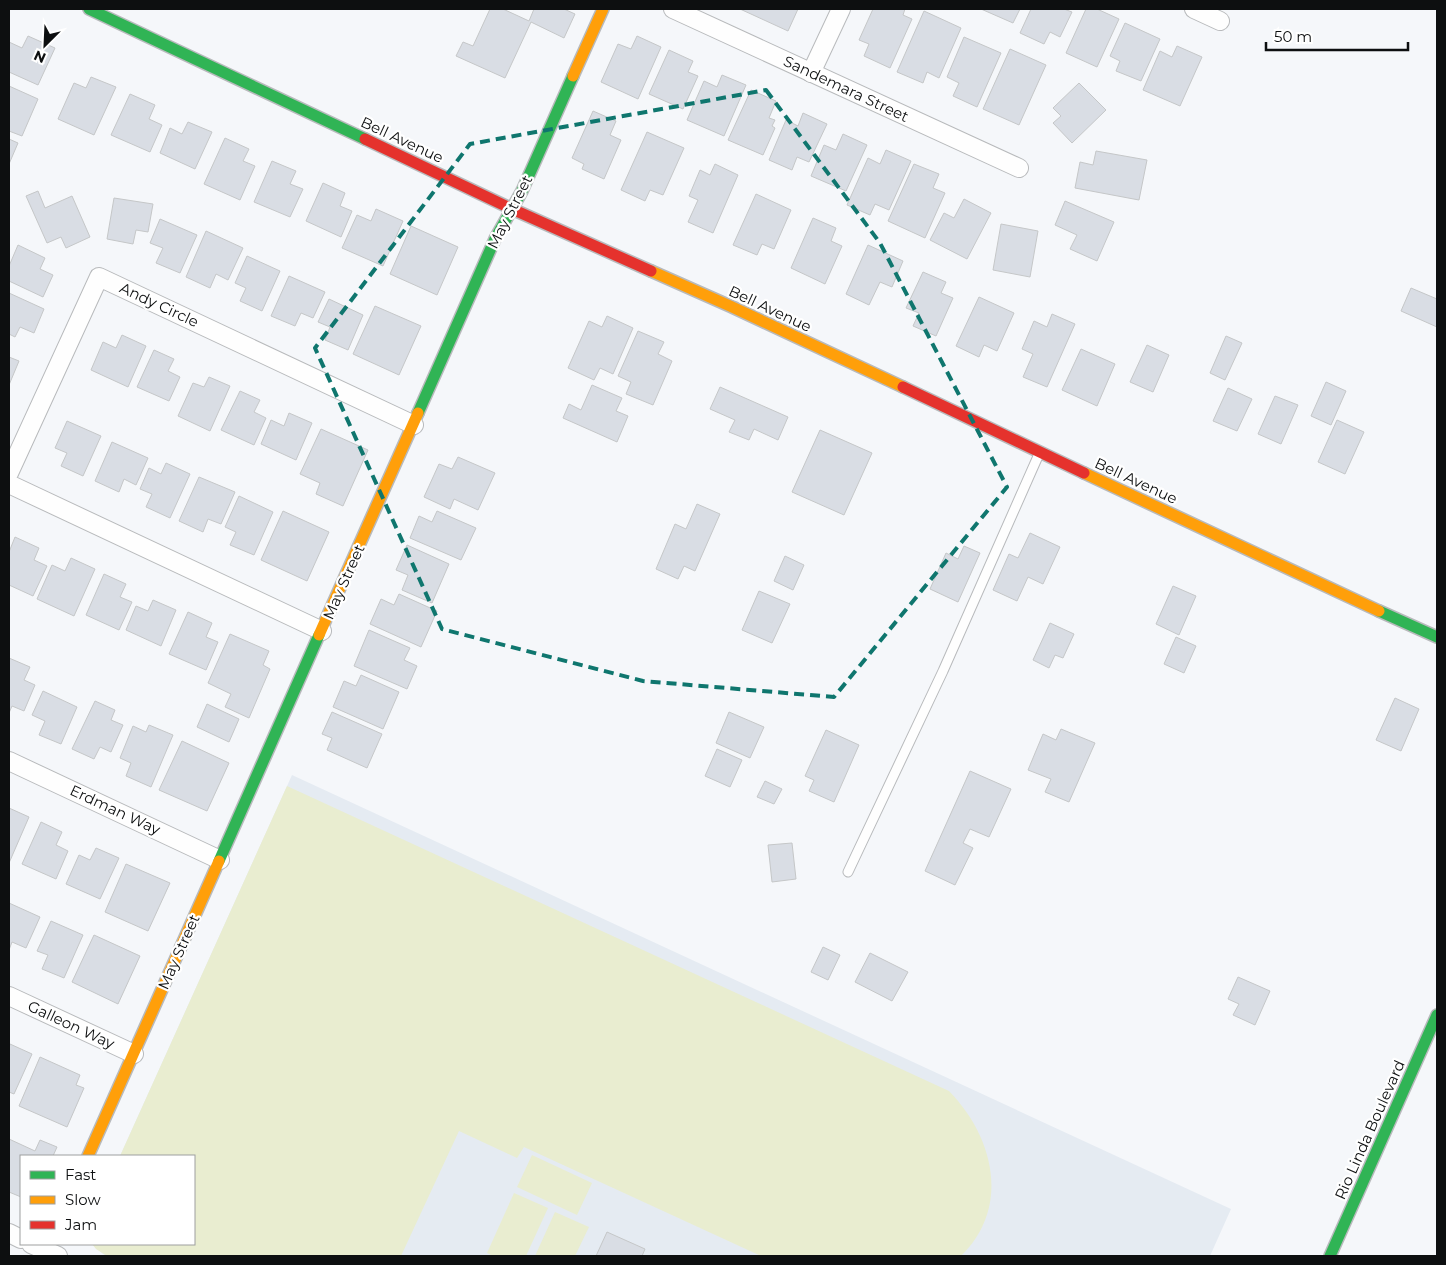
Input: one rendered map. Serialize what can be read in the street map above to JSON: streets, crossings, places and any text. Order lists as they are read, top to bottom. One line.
{"streets":{"main road":["Bell Avenue","May Street","Rio Linda Boulevard"],"street":["Sandemara Street","Andy Circle","Erdman Way","Galleon Way"]},"crossings":[["Bell Avenue","May Street"],["May Street","Andy Circle"],["May Street","Erdman Way"],["May Street","Galleon Way"]],"legend":["Fast","Slow","Jam"],"scale_bar":"50 m","north":"bottom left"}
